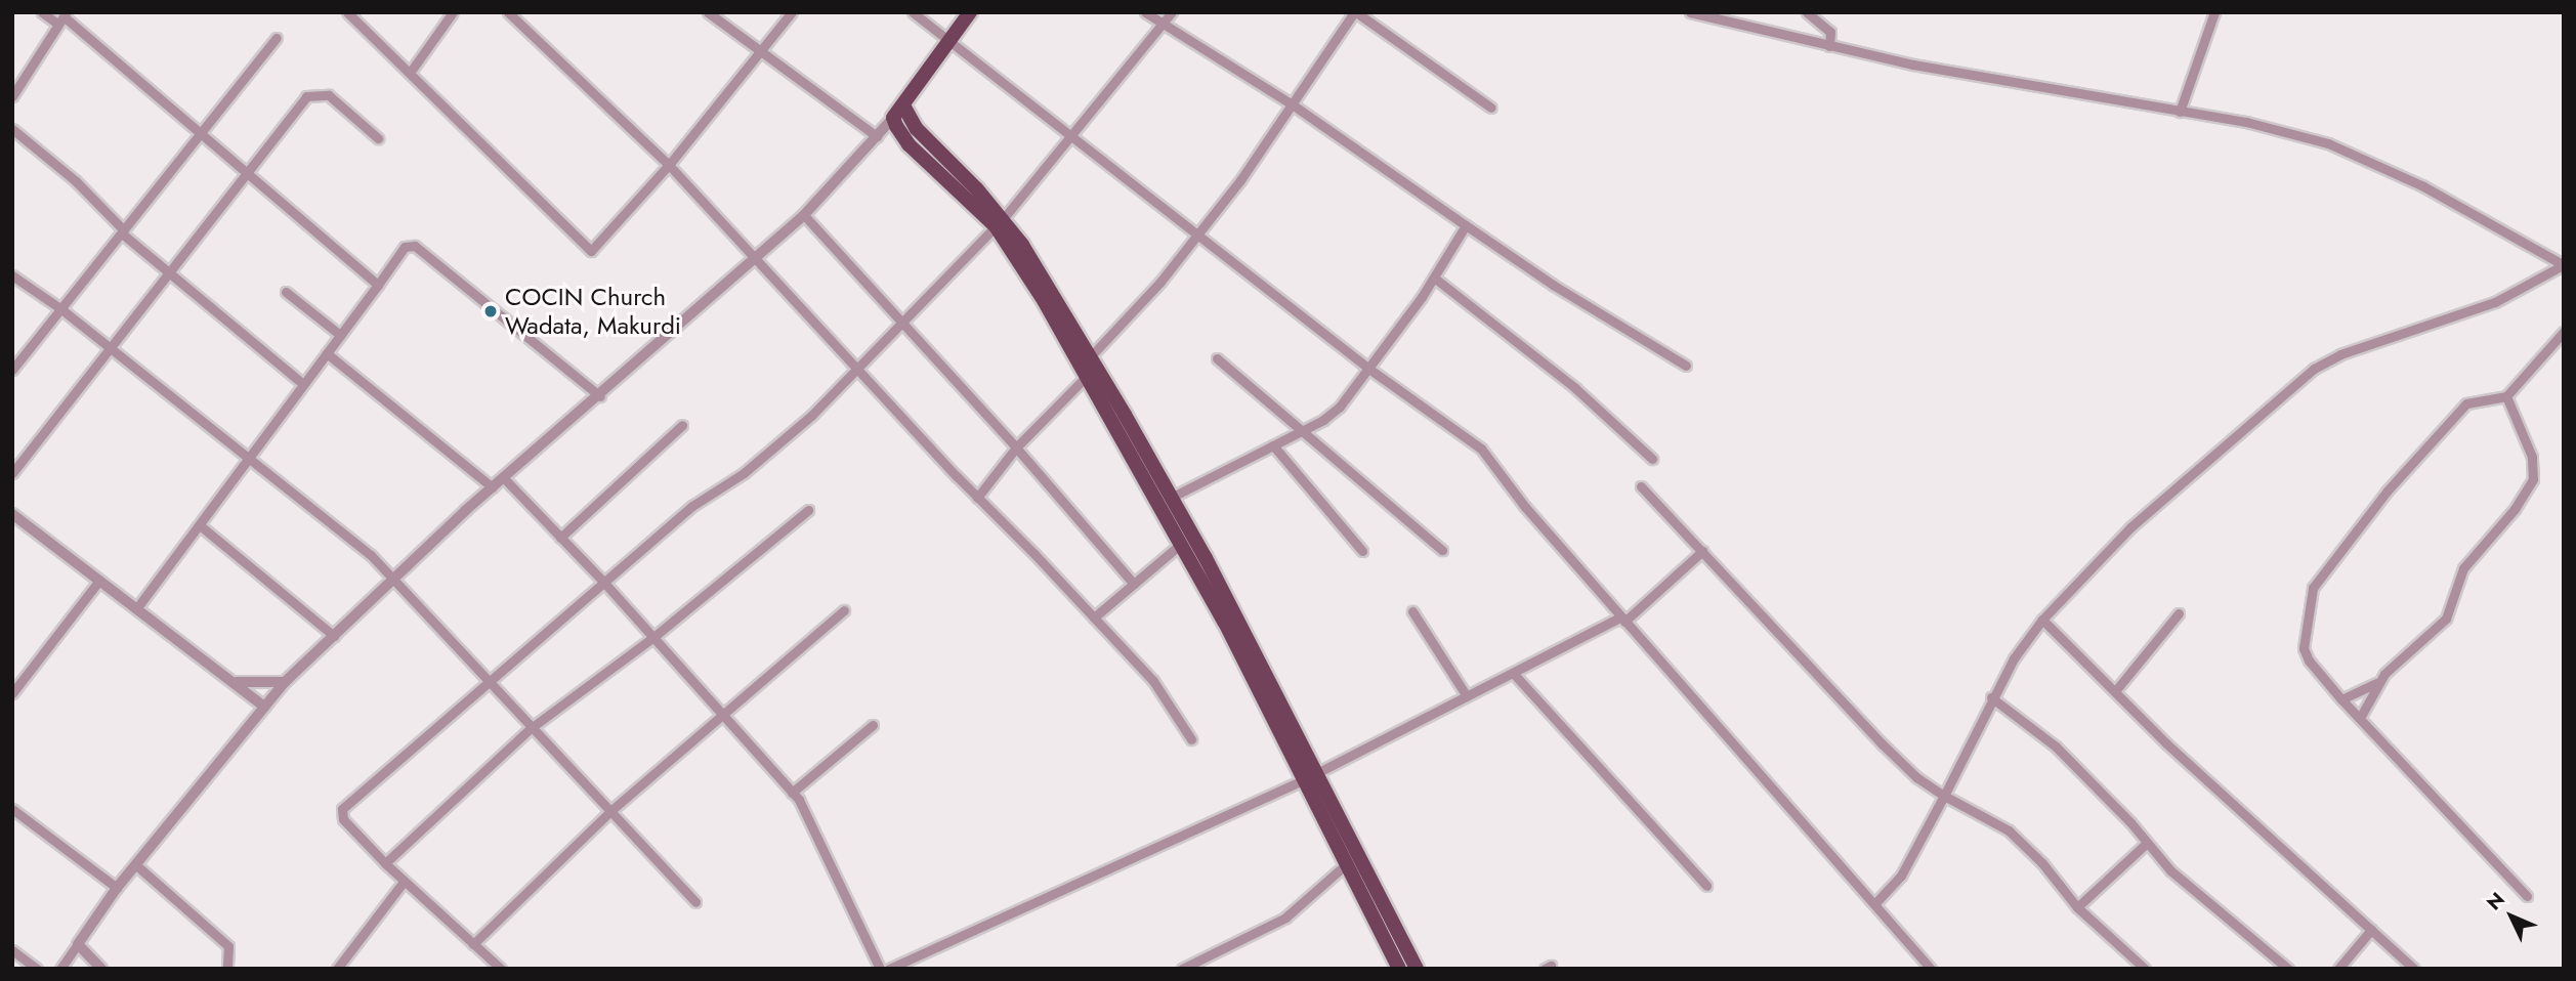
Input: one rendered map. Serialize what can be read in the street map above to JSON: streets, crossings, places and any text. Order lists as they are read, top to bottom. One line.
{"places":["COCIN Church Wadata, Makurdi"],"north":"top left"}
